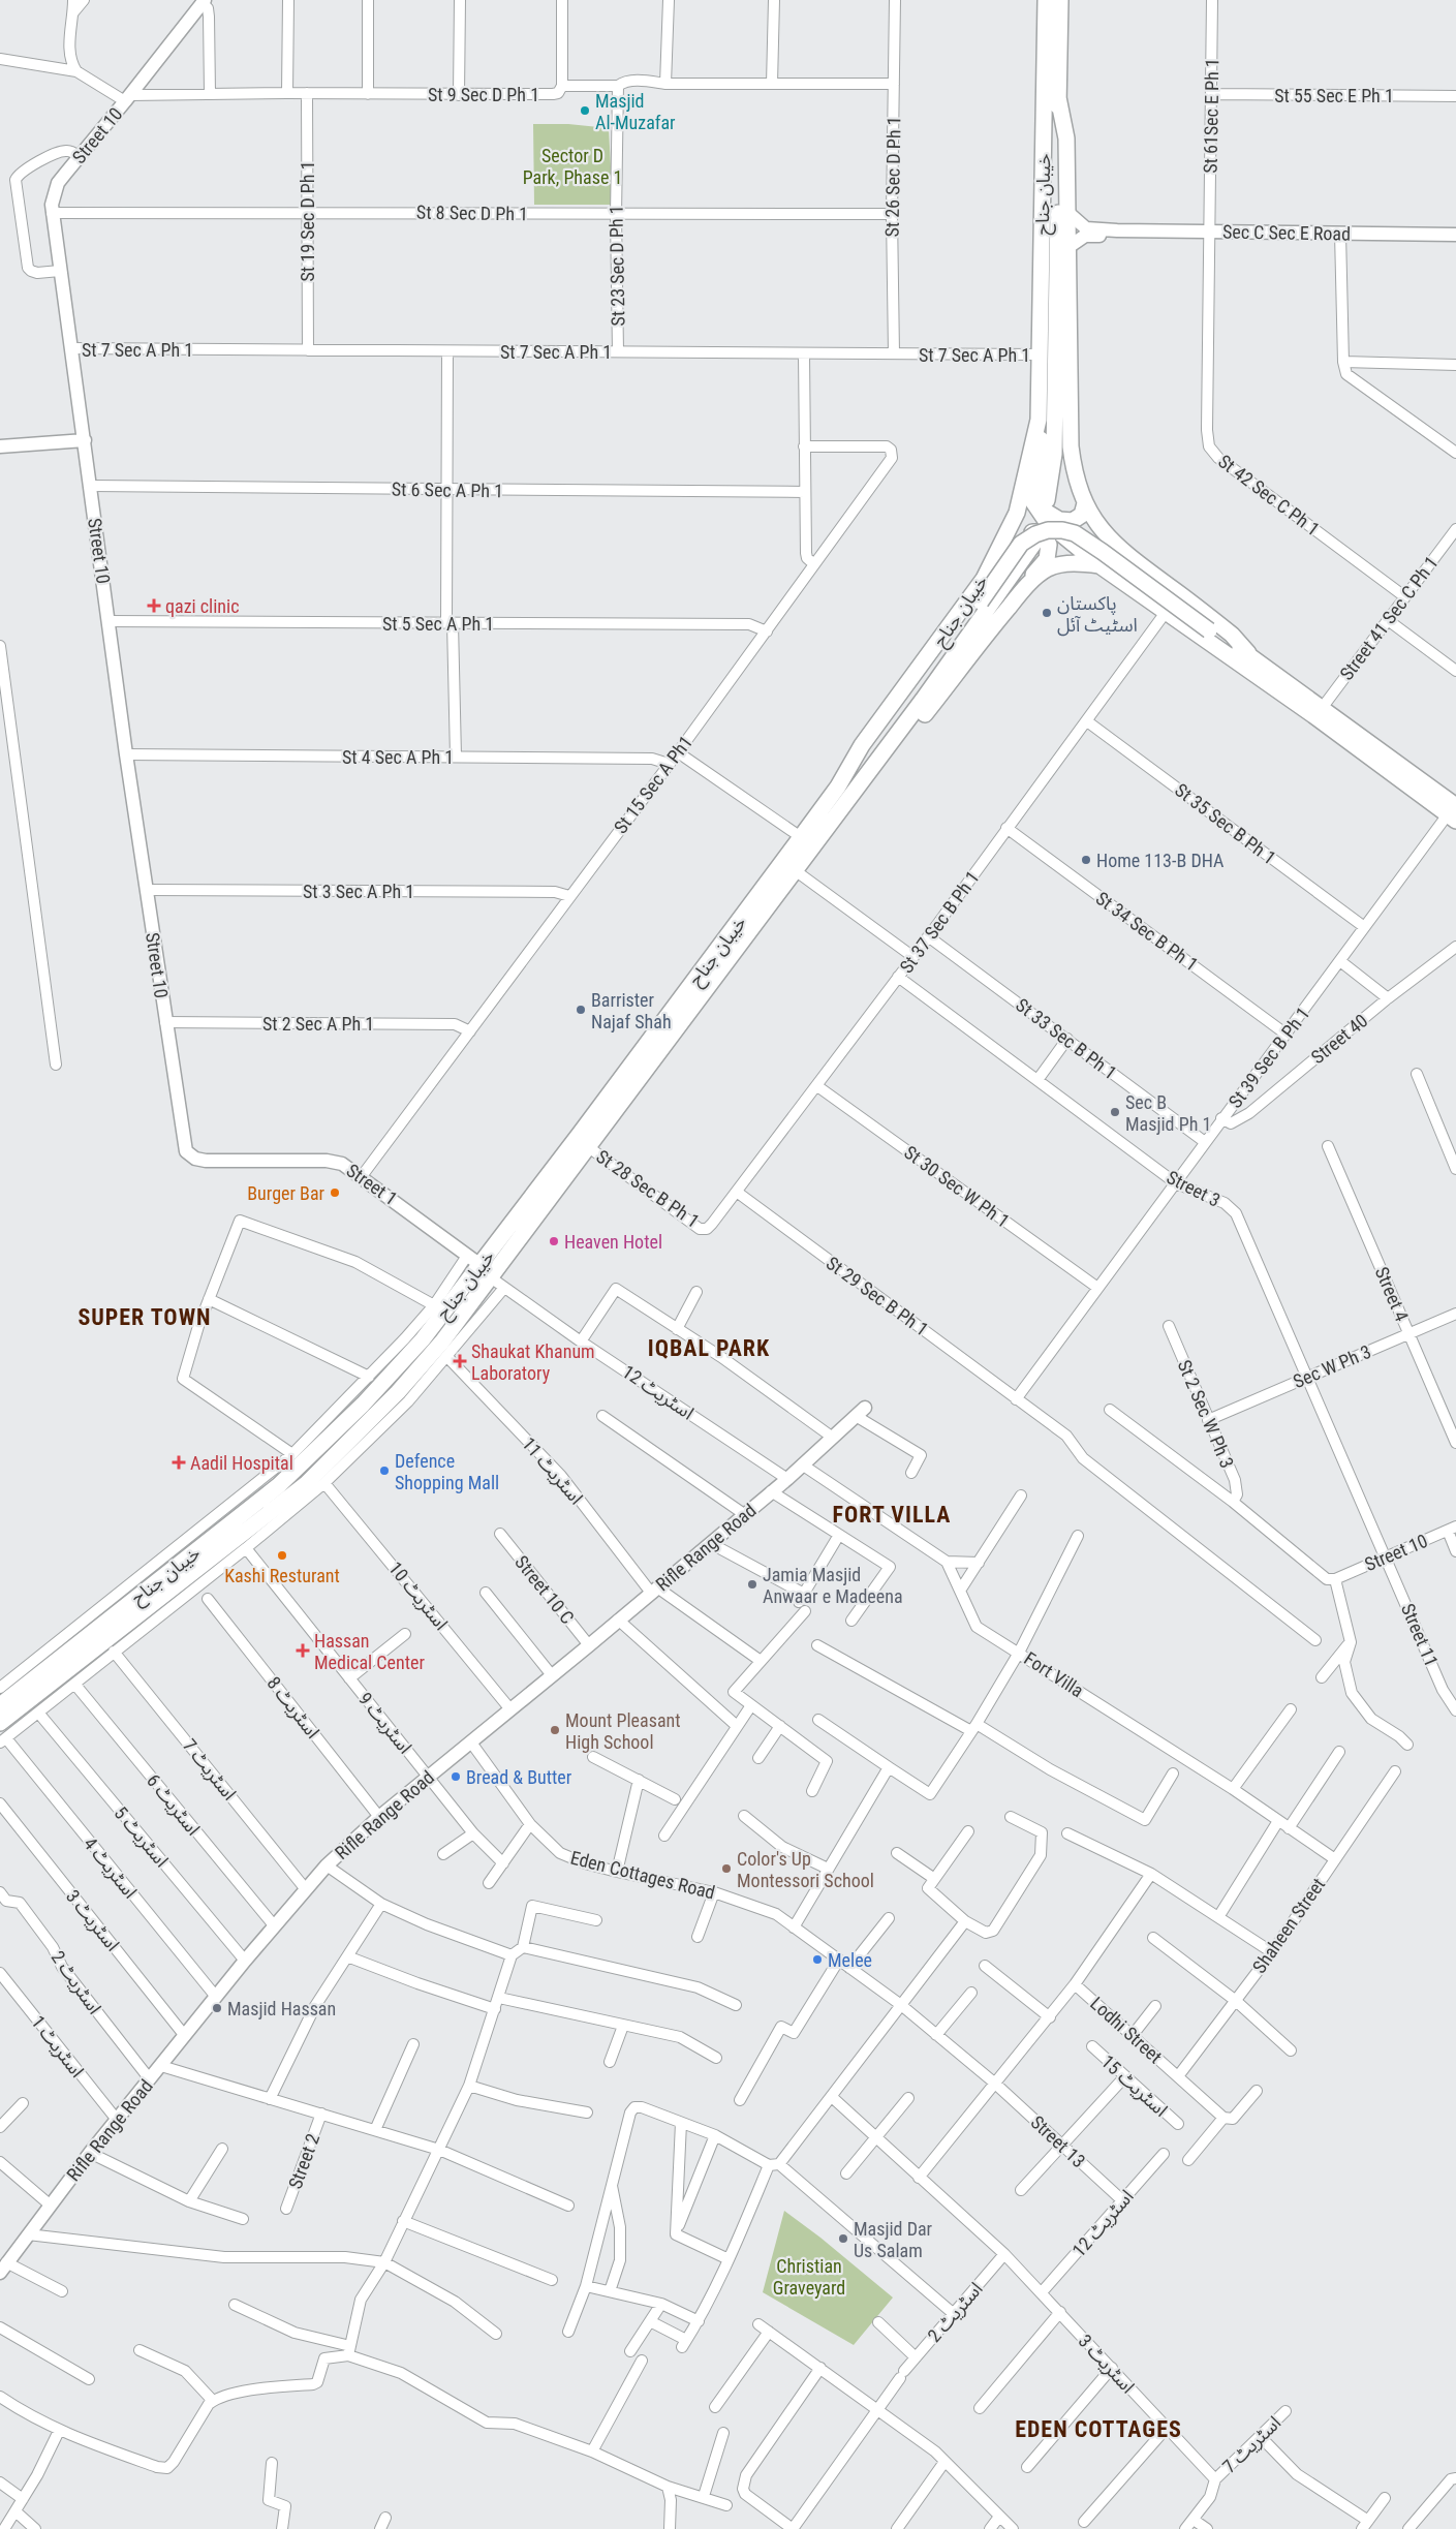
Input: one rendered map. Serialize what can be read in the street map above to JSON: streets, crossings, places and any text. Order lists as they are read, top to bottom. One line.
{"streets":{"main road":["خیبان جناح"],"street":["St 9 Sec D Ph 1","St 55 Sec E Ph 1","St 61Sec E Ph 1","Street 10","St 26 Sec D Ph 1","St 8 Sec D Ph 1","St 19 Sec D Ph 1","Sec C Sec E Road","St 23 Sec D Ph 1","St 7 Sec A Ph 1","St 6 Sec A Ph 1","St 42 Sec C Ph 1","Street 41 Sec C Ph 1","St 5 Sec A Ph 1","St 4 Sec A Ph 1","St 15 Sec A Ph1","St 35 Sec B Ph 1","St 3 Sec A Ph 1","St 37 Sec B Ph 1","St 34 Sec B Ph 1","St 2 Sec A Ph 1","St 33 Sec B Ph 1","Street 40","St 39 Sec B Ph 1","Street 1","St 30 Sec W Ph 1","St 28 Sec B Ph 1","Street 3","Street 4","St 29 Sec B Ph 1","Sec W Ph 3","اسٹریٹ 12","St 2 Sec W Ph 3","اسٹریٹ 11","Rifle Range Road","Street 10 C","اسٹریٹ 10","Street 11","Fort Villa","اسٹریٹ 8","اسٹریٹ 9","اسٹریٹ 7","اسٹریٹ 6","اسٹریٹ 5","اسٹریٹ 4","Eden Cottages Road","اسٹریٹ 3","Shaheen Street","اسٹریٹ 2","Lodhi Street","اسٹریٹ 1","اسٹریٹ 15","Street 13","Street 2"]},"crossings":[["St 9 Sec D Ph 1","Street 10"],["St 9 Sec D Ph 1","St 26 Sec D Ph 1"],["St 9 Sec D Ph 1","St 19 Sec D Ph 1"],["St 9 Sec D Ph 1","St 23 Sec D Ph 1"],["St 55 Sec E Ph 1","St 61Sec E Ph 1"],["St 61Sec E Ph 1","Sec C Sec E Road"],["St 61Sec E Ph 1","St 42 Sec C Ph 1"],["Street 10","St 8 Sec D Ph 1"],["Street 10","St 7 Sec A Ph 1"],["Street 10","St 6 Sec A Ph 1"],["Street 10","St 5 Sec A Ph 1"],["Street 10","St 4 Sec A Ph 1"],["Street 10","St 3 Sec A Ph 1"],["Street 10","St 2 Sec A Ph 1"],["Street 10","Street 1"],["Street 10","Street 3"],["Street 10","Street 11"],["St 26 Sec D Ph 1","St 8 Sec D Ph 1"],["St 26 Sec D Ph 1","St 7 Sec A Ph 1"],["خیبان جناح","St 7 Sec A Ph 1"],["خیبان جناح","Street 1"],["خیبان جناح","St 28 Sec B Ph 1"],["خیبان جناح","اسٹریٹ 12"],["St 8 Sec D Ph 1","St 19 Sec D Ph 1"],["St 8 Sec D Ph 1","St 23 Sec D Ph 1"],["St 19 Sec D Ph 1","St 7 Sec A Ph 1"],["Sec C Sec E Road","St 42 Sec C Ph 1"],["St 23 Sec D Ph 1","St 7 Sec A Ph 1"],["St 42 Sec C Ph 1","Street 41 Sec C Ph 1"],["St 5 Sec A Ph 1","St 15 Sec A Ph1"],["St 4 Sec A Ph 1","St 15 Sec A Ph1"],["St 15 Sec A Ph1","St 3 Sec A Ph 1"],["St 15 Sec A Ph1","St 2 Sec A Ph 1"],["St 15 Sec A Ph1","Street 1"],["St 35 Sec B Ph 1","St 37 Sec B Ph 1"],["St 35 Sec B Ph 1","St 39 Sec B Ph 1"],["St 37 Sec B Ph 1","St 34 Sec B Ph 1"],["St 37 Sec B Ph 1","St 33 Sec B Ph 1"],["St 37 Sec B Ph 1","St 30 Sec W Ph 1"],["St 37 Sec B Ph 1","St 28 Sec B Ph 1"],["St 37 Sec B Ph 1","Street 3"],["St 37 Sec B Ph 1","St 29 Sec B Ph 1"],["St 34 Sec B Ph 1","St 39 Sec B Ph 1"],["St 33 Sec B Ph 1","St 39 Sec B Ph 1"],["Street 40","St 39 Sec B Ph 1"],["St 39 Sec B Ph 1","St 30 Sec W Ph 1"],["St 39 Sec B Ph 1","Street 3"],["St 39 Sec B Ph 1","St 29 Sec B Ph 1"],["Street 3","Sec W Ph 3"],["Street 3","Street 11"],["Street 4","Sec W Ph 3"],["Sec W Ph 3","St 2 Sec W Ph 3"],["اسٹریٹ 12","Rifle Range Road"],["اسٹریٹ 12","اسٹریٹ 3"],["اسٹریٹ 12","Street 13"],["اسٹریٹ 11","Rifle Range Road"],["Rifle Range Road","Street 10 C"],["Rifle Range Road","اسٹریٹ 10"],["Rifle Range Road","اسٹریٹ 8"],["Rifle Range Road","اسٹریٹ 9"],["Rifle Range Road","اسٹریٹ 7"],["Rifle Range Road","اسٹریٹ 6"],["Rifle Range Road","اسٹریٹ 5"],["Rifle Range Road","اسٹریٹ 4"],["Rifle Range Road","Eden Cottages Road"],["Rifle Range Road","اسٹریٹ 3"],["Rifle Range Road","اسٹریٹ 2"],["Rifle Range Road","اسٹریٹ 1"],["Fort Villa","Shaheen Street"],["اسٹریٹ 7","اسٹریٹ 3"],["Eden Cottages Road","Street 13"],["اسٹریٹ 3","اسٹریٹ 2"],["Shaheen Street","Lodhi Street"]],"districts":["SUPER TOWN","IQBAL PARK","FORT VILLA","EDEN COTTAGES"],"parks":["Sector D Park, Phase 1","Christian Graveyard"],"places":{"other":["Masjid Al-Muzafar","پاکستان اسٹیٹ آئل","Home 113-B DHA","Barrister Najaf Shah","Sec B Masjid Ph 1","Burger Bar","Heaven Hotel","Defence Shopping Mall","Kashi Resturant","Jamia Masjid Anwaar e Madeena","Mount Pleasant High School","Bread & Butter","Color's Up Montessori School","Melee","Masjid Hassan","Masjid Dar Us Salam"],"health":["qazi clinic","Shaukat Khanum Laboratory","Aadil Hospital","Hassan Medical Center"]}}
